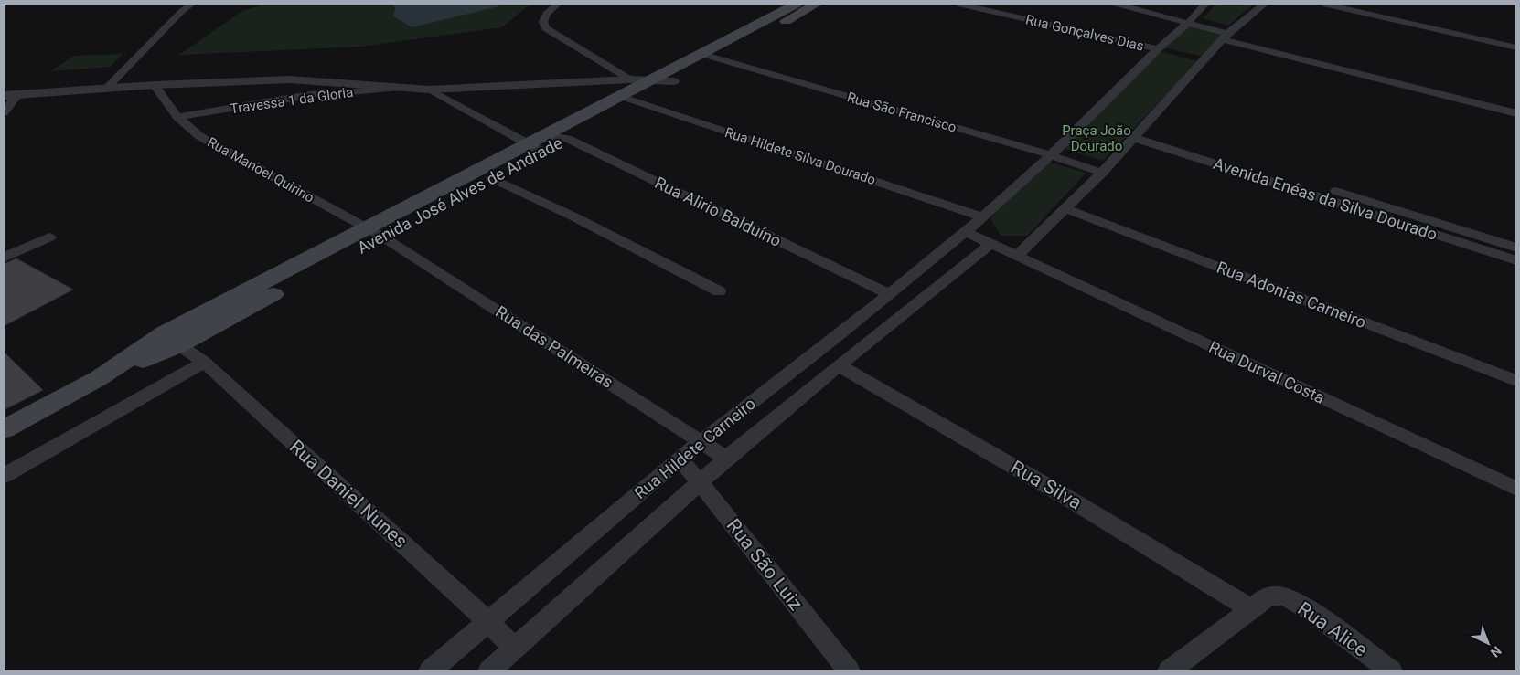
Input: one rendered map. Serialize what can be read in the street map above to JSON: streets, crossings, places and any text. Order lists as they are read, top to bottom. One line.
{"streets":{"main road":["Avenida José Alves de Andrade"],"street":["Rua Gonçalves Dias","Travessa 1 da Gloria","Rua São Francisco","Rua Hildete Silva Dourado","Rua Manoel Quirino","Avenida Enéas da Silva Dourado","Rua Alirio Balduíno","Rua Adonias Carneiro","Rua das Palmeiras","Rua Durval Costa","Rua Hildete Carneiro","Rua Silva","Rua Daniel Nunes","Rua São Luiz","Rua Alice"]},"crossings":[["Travessa 1 da Gloria","Rua Manoel Quirino"],["Rua São Francisco","Avenida José Alves de Andrade"],["Rua Hildete Silva Dourado","Avenida José Alves de Andrade"],["Rua Manoel Quirino","Avenida José Alves de Andrade"],["Rua Manoel Quirino","Rua das Palmeiras"],["Avenida José Alves de Andrade","Rua Alirio Balduíno"],["Avenida José Alves de Andrade","Rua das Palmeiras"],["Avenida José Alves de Andrade","Rua Daniel Nunes"],["Rua Alirio Balduíno","Rua Hildete Carneiro"],["Rua das Palmeiras","Rua Hildete Carneiro"],["Rua Hildete Carneiro","Rua Silva"],["Rua Hildete Carneiro","Rua Daniel Nunes"],["Rua Hildete Carneiro","Rua São Luiz"],["Rua Silva","Rua Alice"]],"parks":["Praça João Dourado"],"north":"bottom right"}
